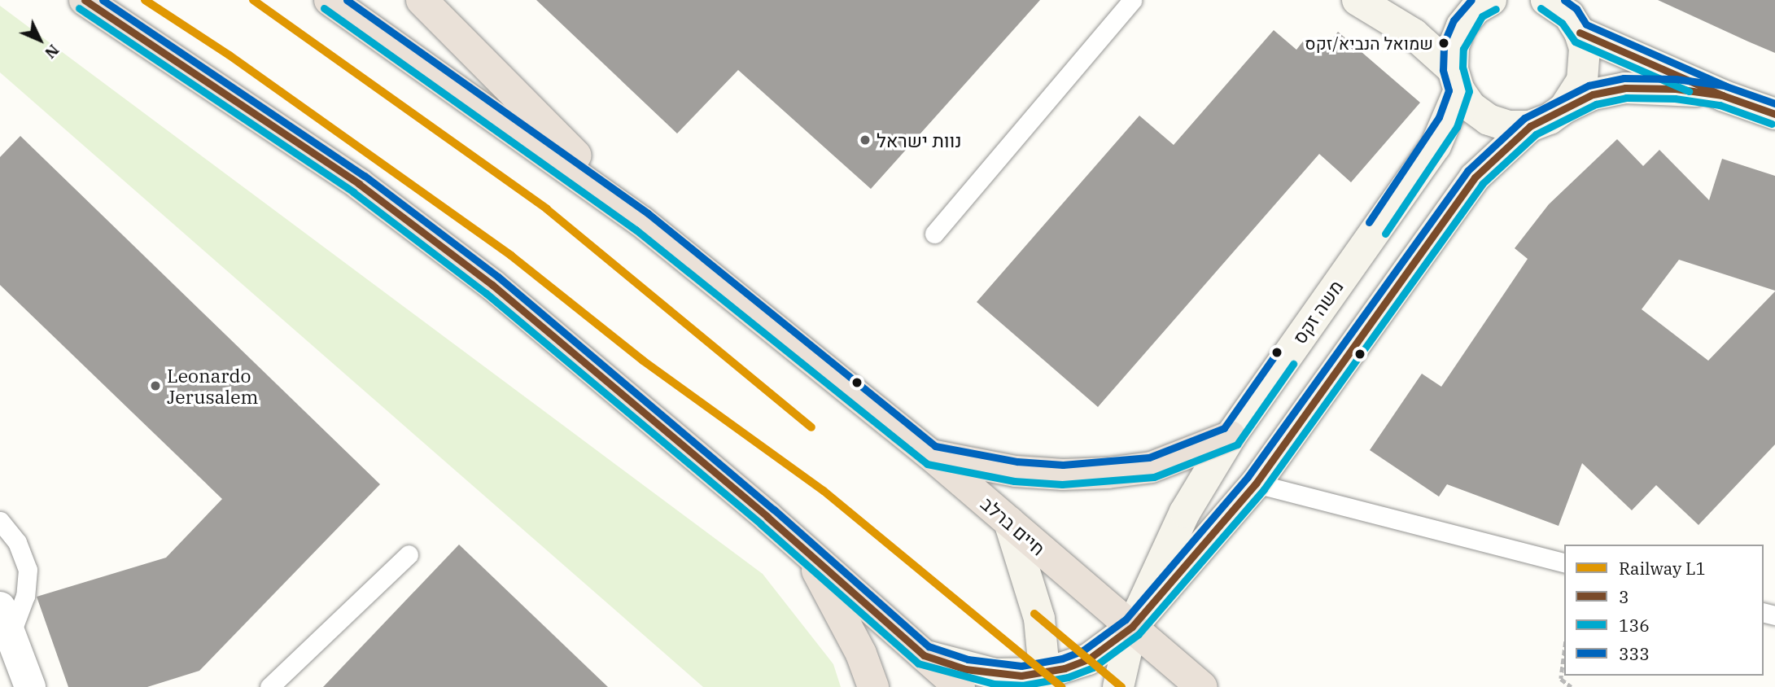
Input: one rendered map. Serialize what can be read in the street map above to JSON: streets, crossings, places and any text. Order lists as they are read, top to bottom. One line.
{"streets":{"highway":["חיים ברלב"],"street":["משה זקס"]},"crossings":[["משה זקס","חיים ברלב"]],"places":["שמואל הנביא/זקס","נוות ישראל","Leonardo Jerusalem"],"lines":["rail line L1","transit line 3","transit line 333","transit line 136"],"legend":["Railway L1","3","136","333"],"north":"bottom right"}
